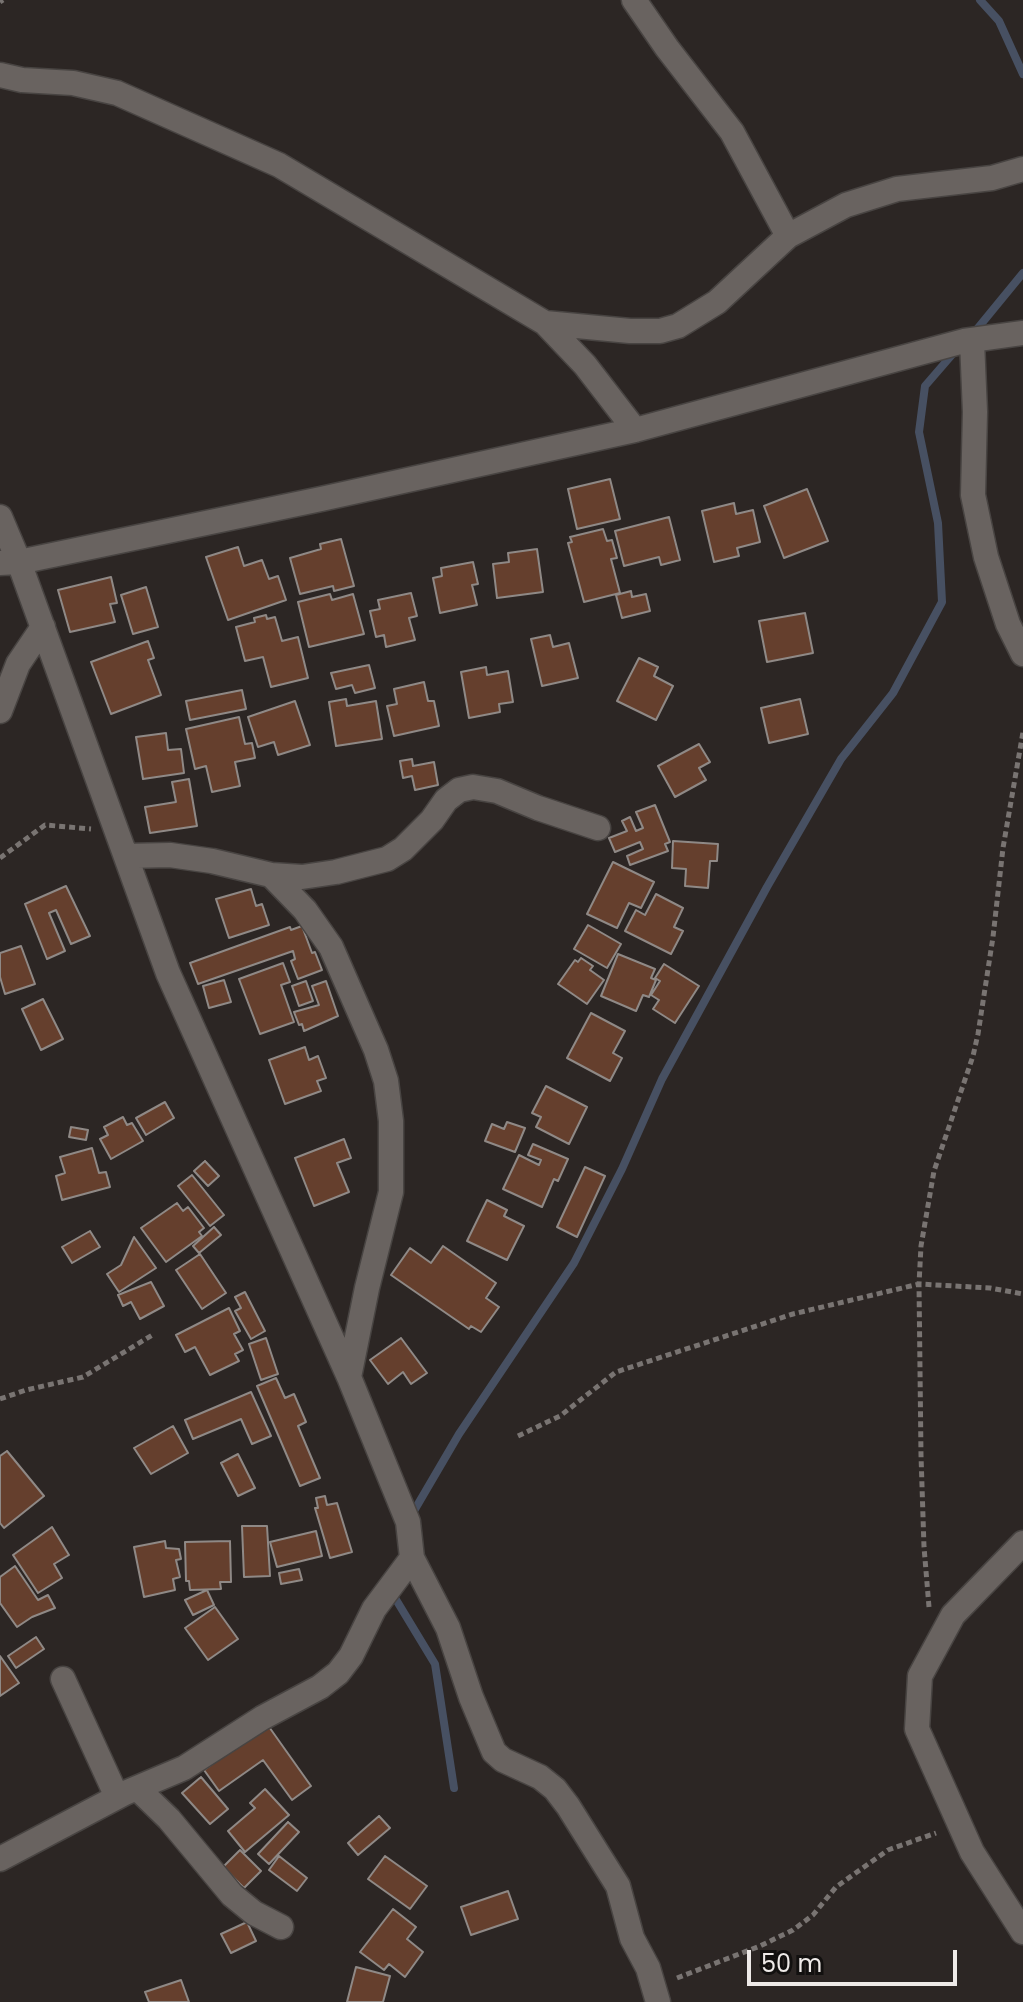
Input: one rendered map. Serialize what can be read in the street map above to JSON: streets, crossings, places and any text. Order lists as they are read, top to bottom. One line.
{"scale_bar":"50 m"}
